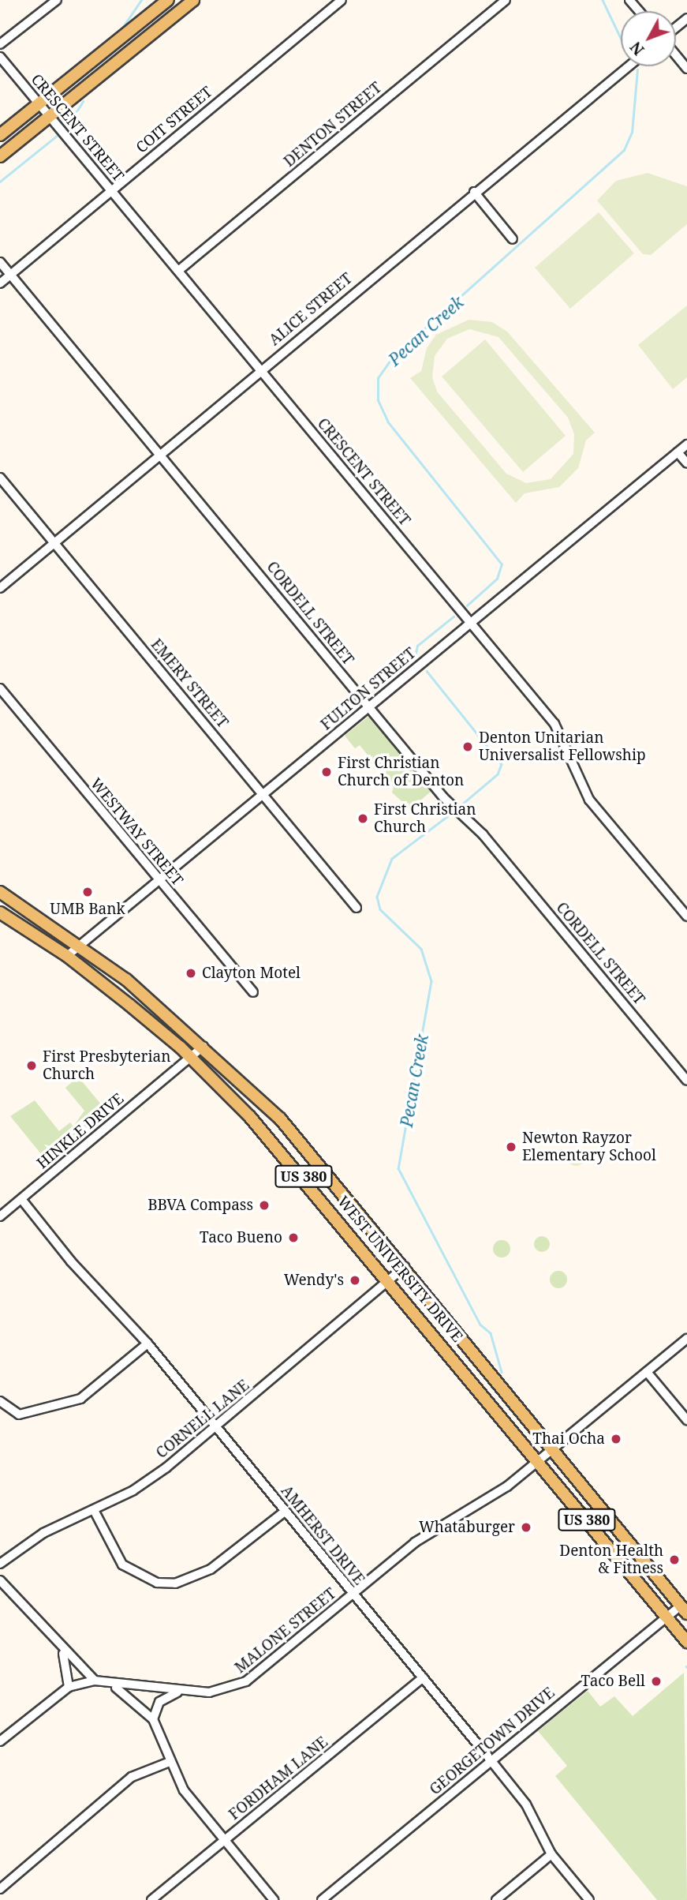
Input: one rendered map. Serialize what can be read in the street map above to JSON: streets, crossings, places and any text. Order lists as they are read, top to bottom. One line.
{"streets":{"main road":["US 380","WEST UNIVERSITY DRIVE"],"street":["COIT STREET","DENTON STREET","CRESCENT STREET","ALICE STREET","CORDELL STREET","EMERY STREET","FULTON STREET","WESTWAY STREET","HINKLE DRIVE","CORNELL LANE","AMHERST DRIVE","MALONE STREET","GEORGETOWN DRIVE","FORDHAM LANE"]},"crossings":[["COIT STREET","CRESCENT STREET"],["COIT STREET","CORDELL STREET"],["DENTON STREET","CRESCENT STREET"],["CRESCENT STREET","ALICE STREET"],["CRESCENT STREET","FULTON STREET"],["ALICE STREET","CORDELL STREET"],["ALICE STREET","EMERY STREET"],["CORDELL STREET","FULTON STREET"],["EMERY STREET","FULTON STREET"],["FULTON STREET","WESTWAY STREET"],["FULTON STREET","WEST UNIVERSITY DRIVE"],["HINKLE DRIVE","WEST UNIVERSITY DRIVE"],["HINKLE DRIVE","AMHERST DRIVE"],["WEST UNIVERSITY DRIVE","CORNELL LANE"],["WEST UNIVERSITY DRIVE","MALONE STREET"],["WEST UNIVERSITY DRIVE","GEORGETOWN DRIVE"],["CORNELL LANE","AMHERST DRIVE"],["AMHERST DRIVE","MALONE STREET"],["AMHERST DRIVE","GEORGETOWN DRIVE"],["AMHERST DRIVE","FORDHAM LANE"]],"water":["Pecan Creek"],"places":["Denton Unitarian Universalist Fellowship","First Christian Church of Denton","First Christian Church","UMB Bank","Clayton Motel","First Presbyterian Church","Newton Rayzor Elementary School","BBVA Compass","Taco Bueno","Wendy's","Thai Ocha","Whataburger","Denton Health & Fitness","Taco Bell"],"north":"bottom left"}
